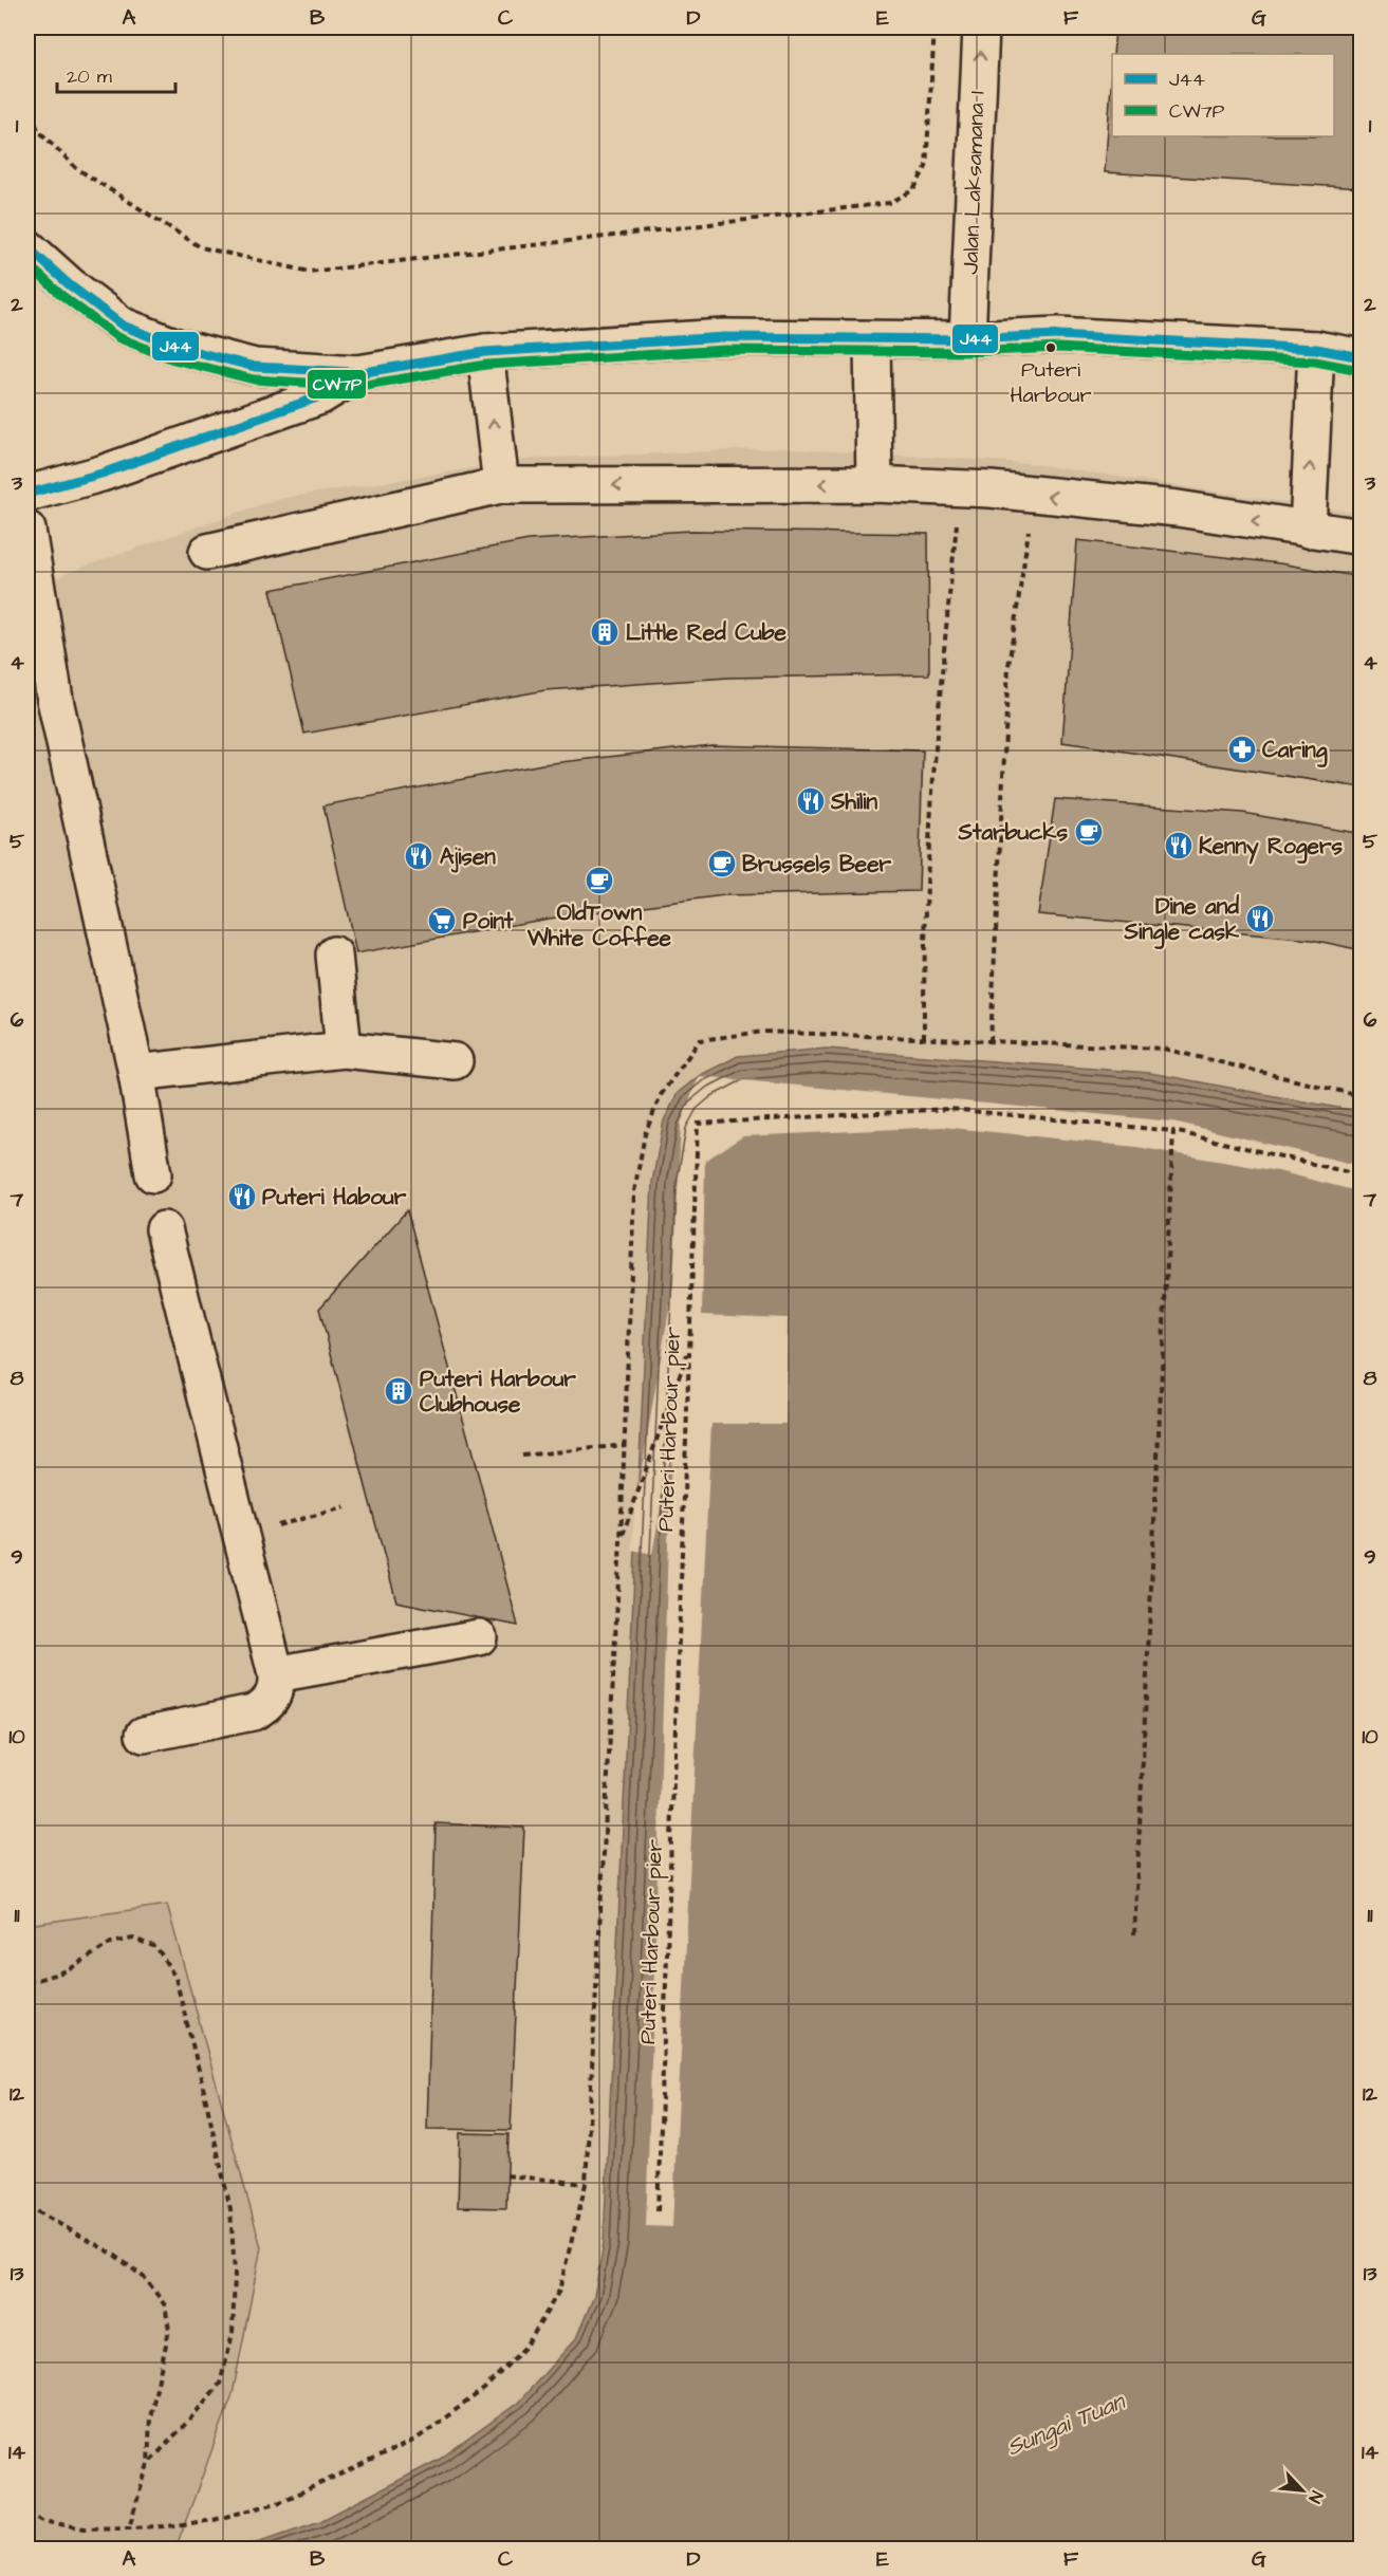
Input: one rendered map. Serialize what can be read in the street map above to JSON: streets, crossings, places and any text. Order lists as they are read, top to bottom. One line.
{"streets":{"street":["Jalan Laksamana 1"],"path":["Puteri Harbour pier"]},"one_way":["Jalan Laksamana 1"],"water":["Sungai Tuan"],"places":{"other":["Puteri Harbour"],"building":["Little Red Cube","Puteri Harbour Clubhouse"],"pharmacy":["Caring"],"restaurant":["Shilin","Kenny Rogers","Ajisen","Dine and Single cask","Puteri Habour"],"cafe":["Starbucks","Brussels Beer","OldTown White Coffee"],"supermarket":["Point"]},"lines":["transit line J44","transit line CW7P"],"legend":["J44","CW7P"],"scale_bar":"20 m","north":"bottom right","grid":{"columns":["A","B","C","D","E","F","G"],"rows":["1","2","3","4","5","6","7","8","9","10","11","12","13","14"]}}
